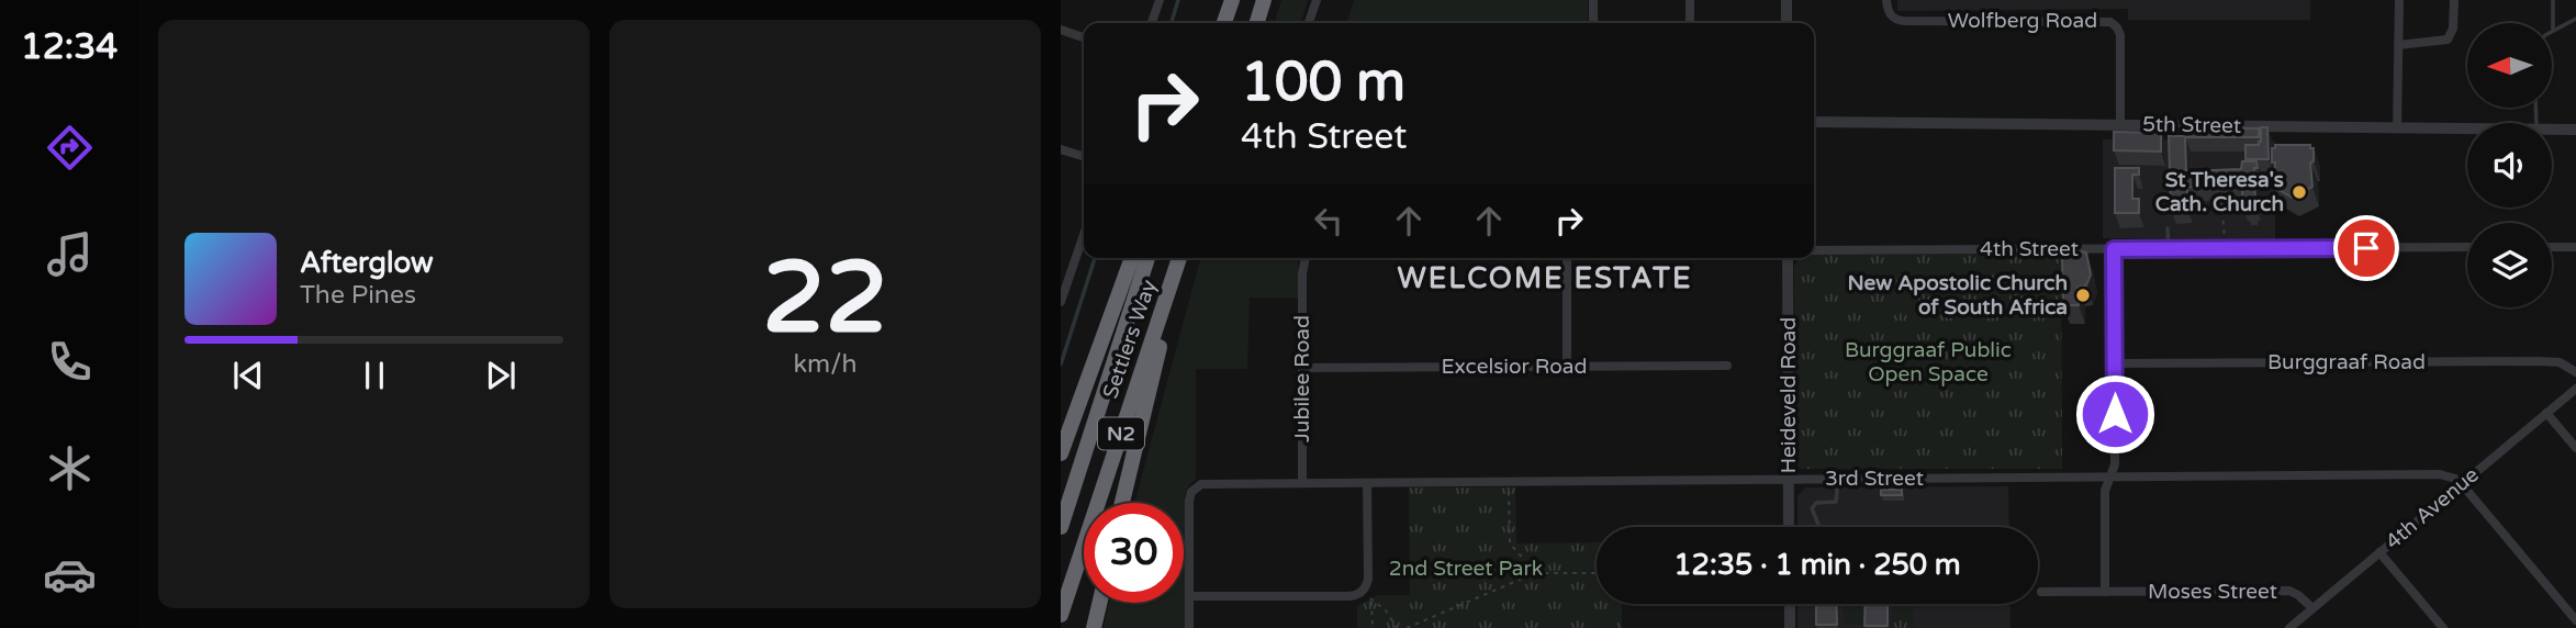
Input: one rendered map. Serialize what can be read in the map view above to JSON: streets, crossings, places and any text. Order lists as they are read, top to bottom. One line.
{"streets":{"highway":["Settlers Way","N2"],"street":["Wolfberg Road","5th Street","4th Street","Burggraaf Road","Excelsior Road","Jubilee Road","Heideveld Road","3rd Street","4th Avenue","Moses Street"]},"crossings":[["Wolfberg Road","5th Street"],["Excelsior Road","Jubilee Road"],["Jubilee Road","3rd Street"],["Heideveld Road","3rd Street"],["3rd Street","4th Avenue"],["4th Avenue","Moses Street"]],"districts":["WELCOME ESTATE"],"parks":["Burggraaf Public Open Space","2nd Street Park"],"places":["St Theresa's Cath. Church","New Apostolic Church of South Africa"],"north":"left","page":{"tabs":"12:34","tile":["22","km/h"],"turn":["100 m","4th Street"],"song":["Afterglow","The Pines"],"limit":"30","trip":"12:35 · 1 min · 250 m"}}
